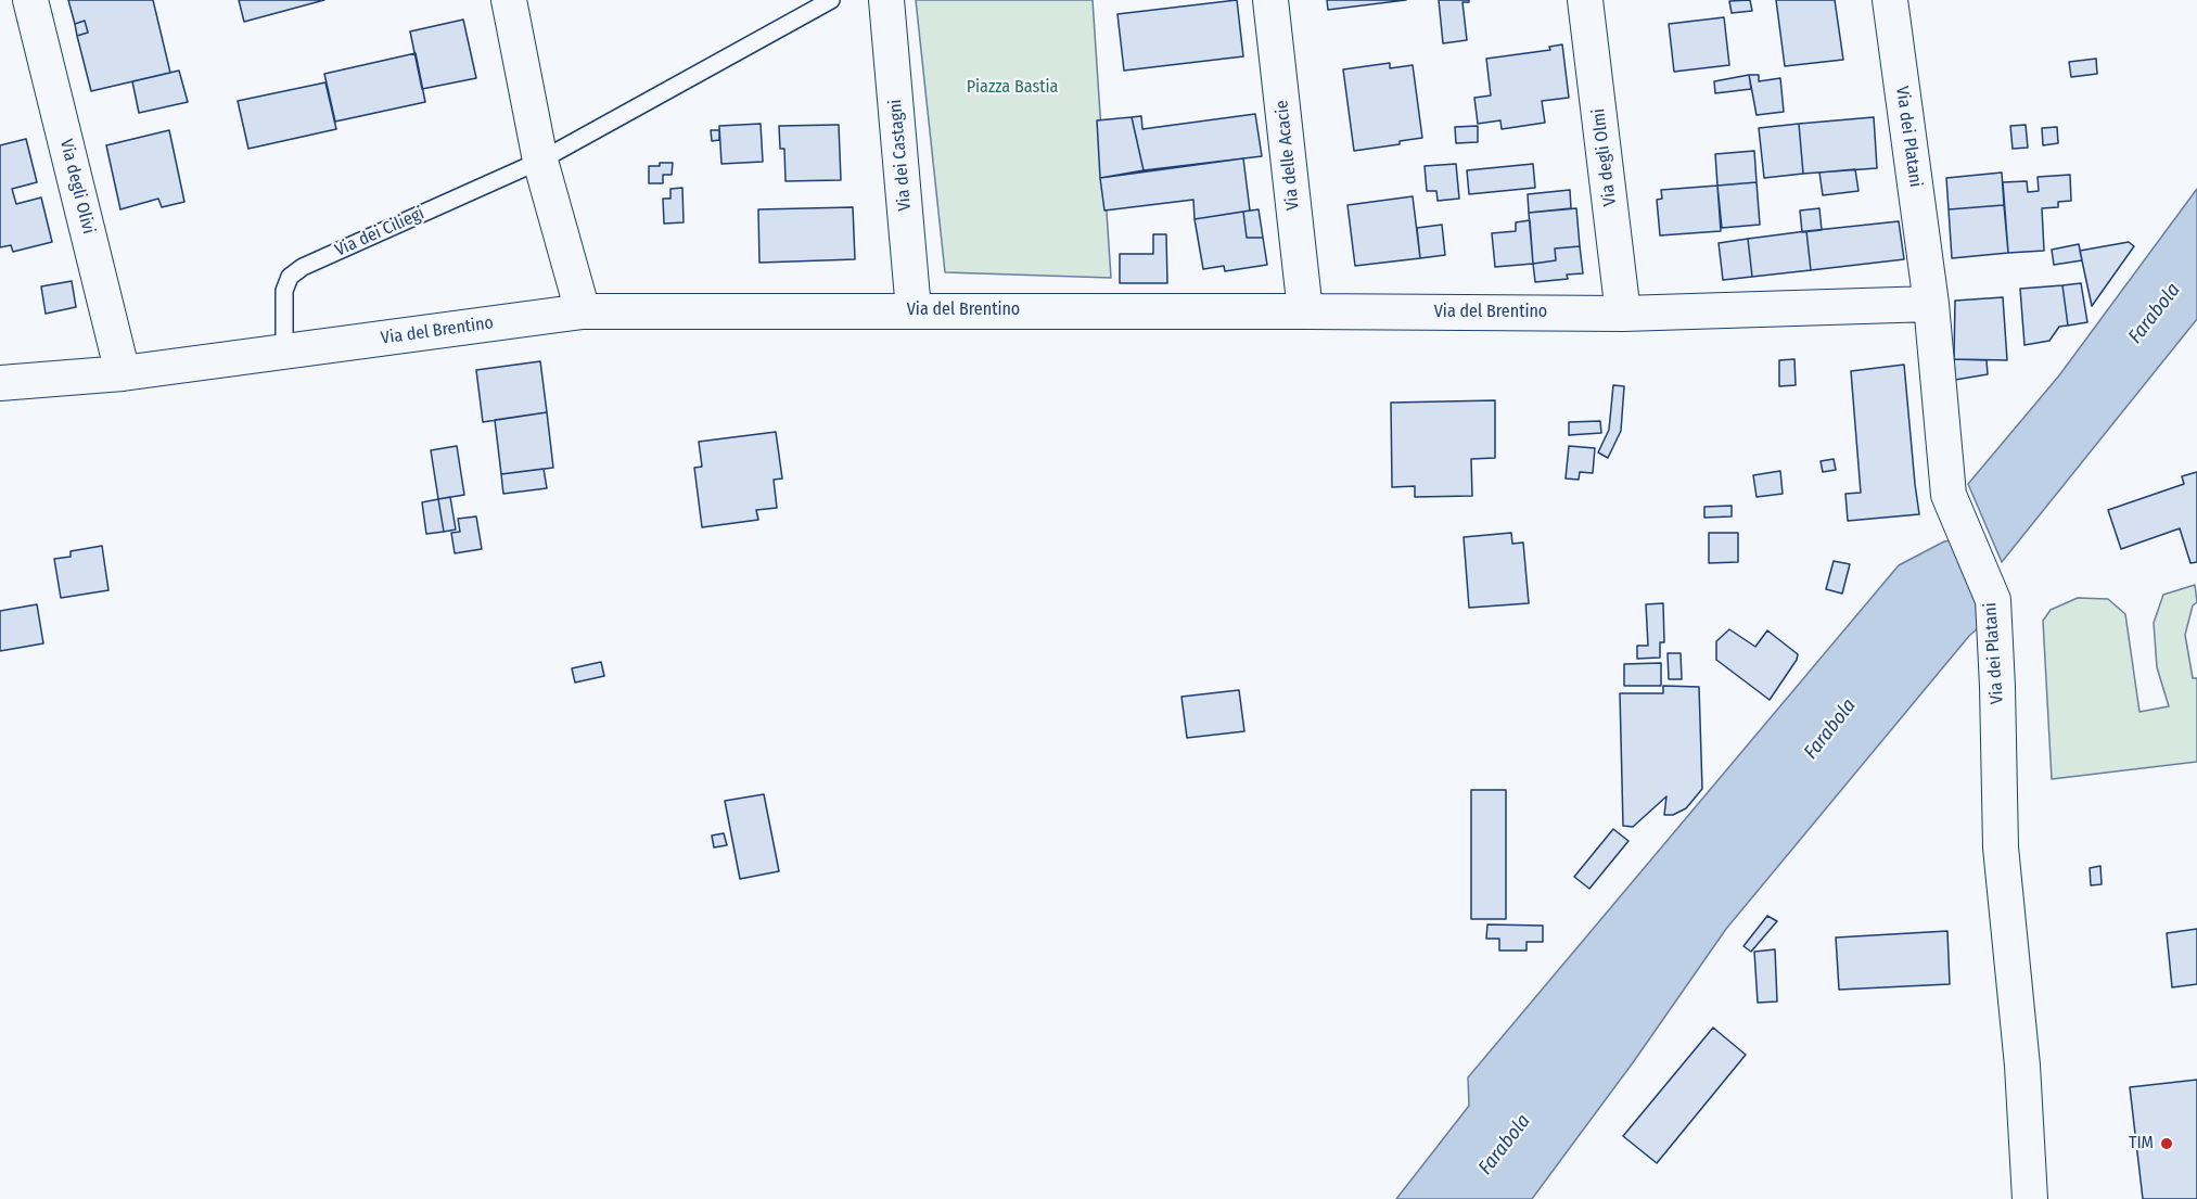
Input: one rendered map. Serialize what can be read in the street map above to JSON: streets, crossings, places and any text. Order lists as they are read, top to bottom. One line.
{"streets":{"street":["Via dei Platani","Via dei Castagni","Via delle Acacie","Via degli Olmi","Via degli Olivi","Via del Brentino"],"lane":["Via dei Ciliegi"]},"crossings":[["Via dei Platani","Via del Brentino"],["Via dei Castagni","Via del Brentino"],["Via delle Acacie","Via del Brentino"],["Via degli Olmi","Via del Brentino"],["Via degli Olivi","Via del Brentino"],["Via dei Ciliegi","Via del Brentino"]],"water":["Farabola"],"parks":["Piazza Bastia"],"places":["TIM"]}
